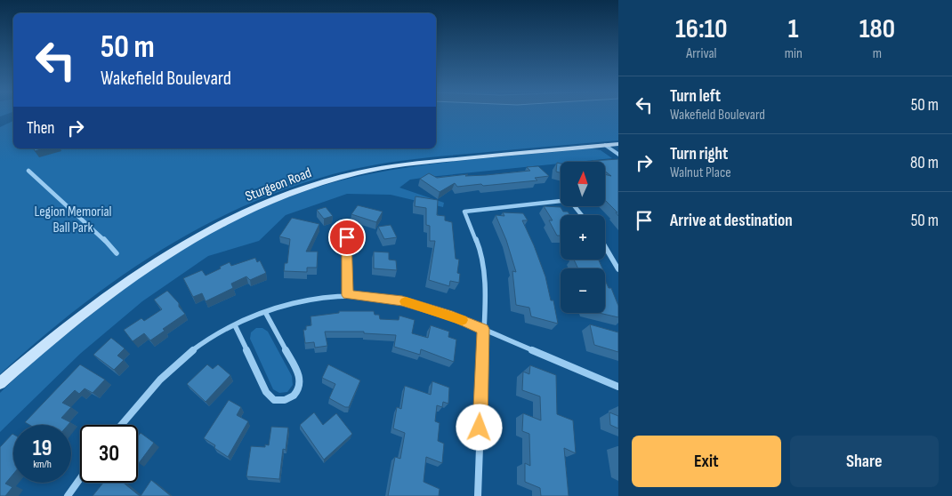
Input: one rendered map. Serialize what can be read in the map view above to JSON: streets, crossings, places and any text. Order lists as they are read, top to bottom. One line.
{"streets":{"main road":["Sturgeon Road"]},"parks":["Legion Memorial Ball Park"],"north":"top","page":{"eta":["16:10","Arrival","1","min","180","m"],"turn":["50 m","Wakefield Boulevard"],"list":[{"name":"Turn left","note":"Wakefield Boulevard","value":"50 m"},{"name":"Turn right","note":"Walnut Place","value":"80 m"},{"name":"Arrive at destination","value":"50 m"}],"then":"Then","map_buttons":["+","−"],"speed":"19 km/h","limit":"30","buttons":["Exit","Share"]}}
